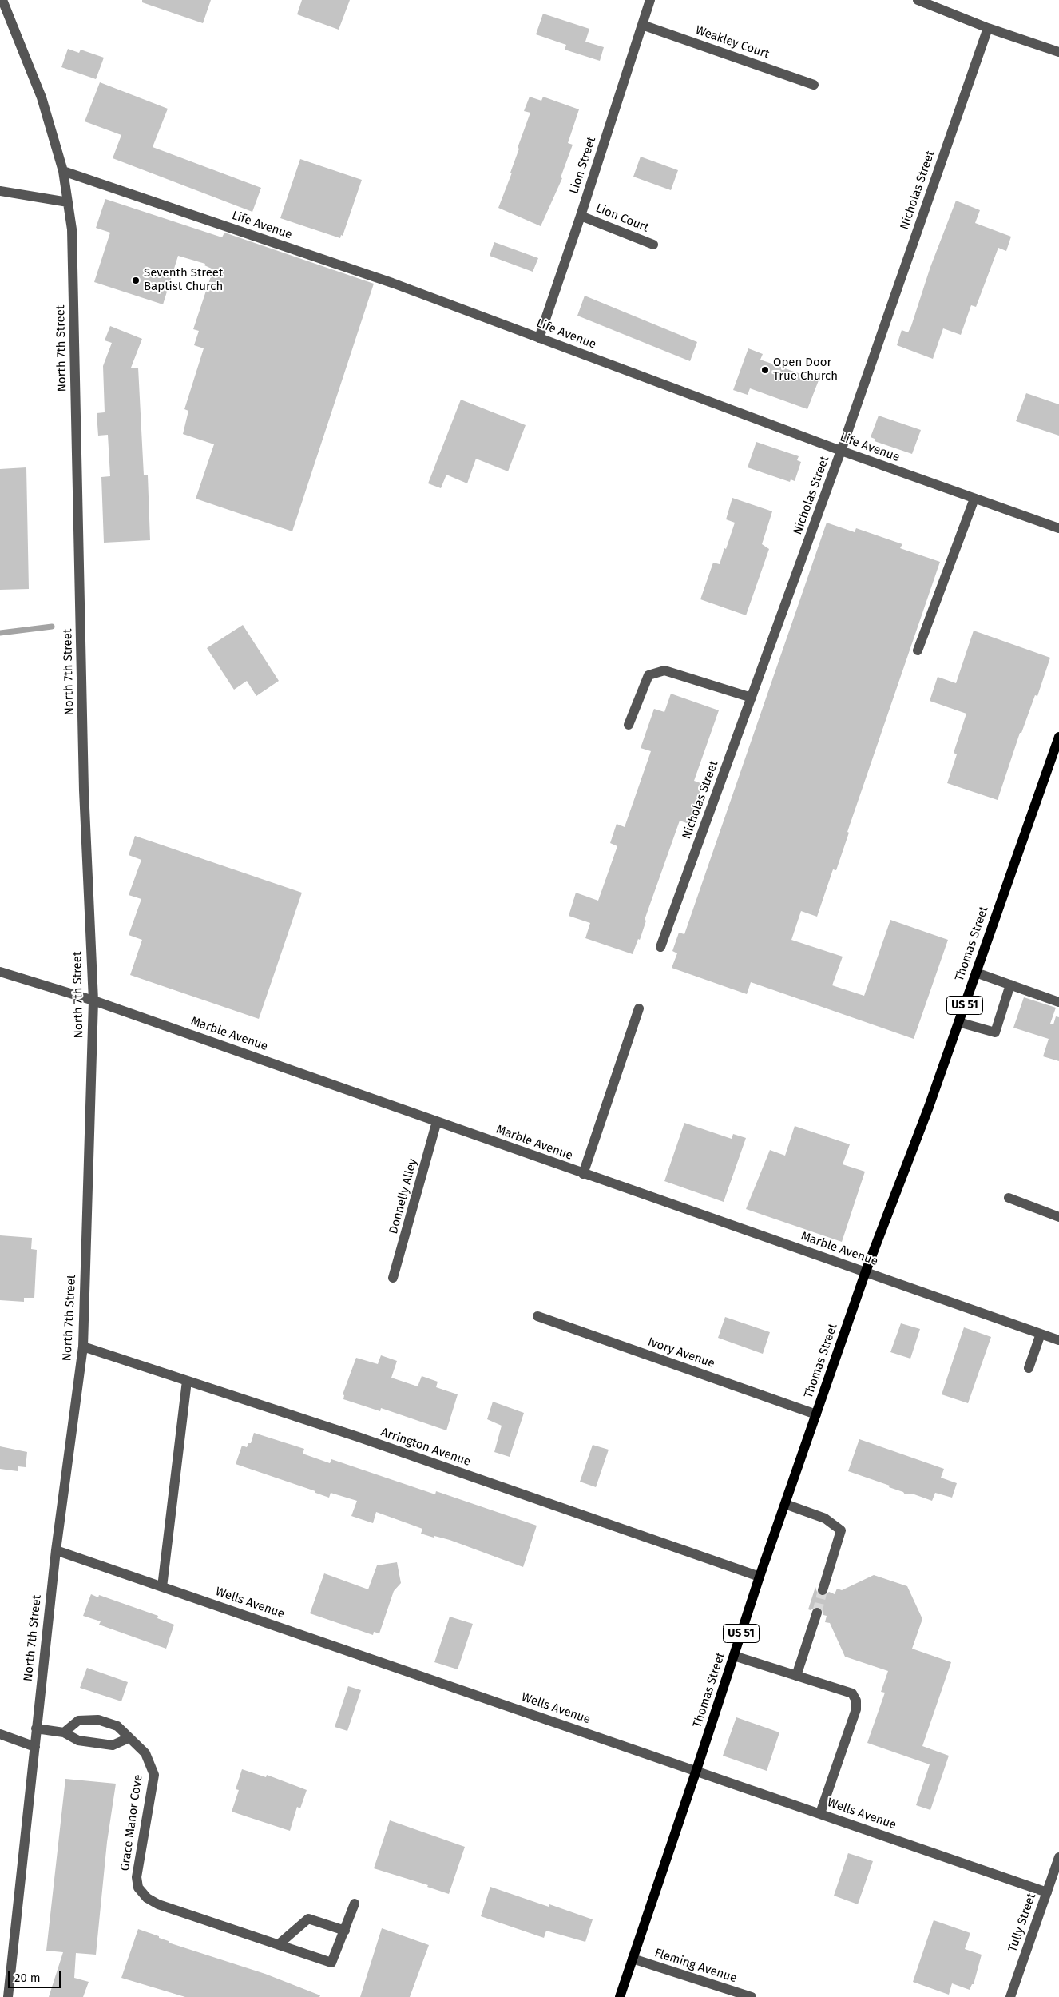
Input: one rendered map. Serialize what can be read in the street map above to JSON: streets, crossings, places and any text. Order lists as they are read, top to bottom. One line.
{"streets":{"main road":["Thomas Street","US 51"],"street":["Weakley Court","Lion Street","Nicholas Street","Lion Court","Life Avenue","North 7th Street","Marble Avenue","Donnelly Alley","Ivory Avenue","Arrington Avenue","Wells Avenue","Grace Manor Cove","Tully Street","Fleming Avenue"]},"crossings":[["Weakley Court","Lion Street"],["Lion Street","Lion Court"],["Lion Street","Life Avenue"],["Nicholas Street","Life Avenue"],["Life Avenue","North 7th Street"],["North 7th Street","Marble Avenue"],["North 7th Street","Arrington Avenue"],["North 7th Street","Wells Avenue"],["Thomas Street","Marble Avenue"],["Thomas Street","Ivory Avenue"],["Thomas Street","Arrington Avenue"],["Thomas Street","Wells Avenue"],["Thomas Street","Fleming Avenue"],["Marble Avenue","Donnelly Alley"],["Wells Avenue","Tully Street"]],"places":["Seventh Street Baptist Church","Open Door True Church"],"scale_bar":"20 m"}
